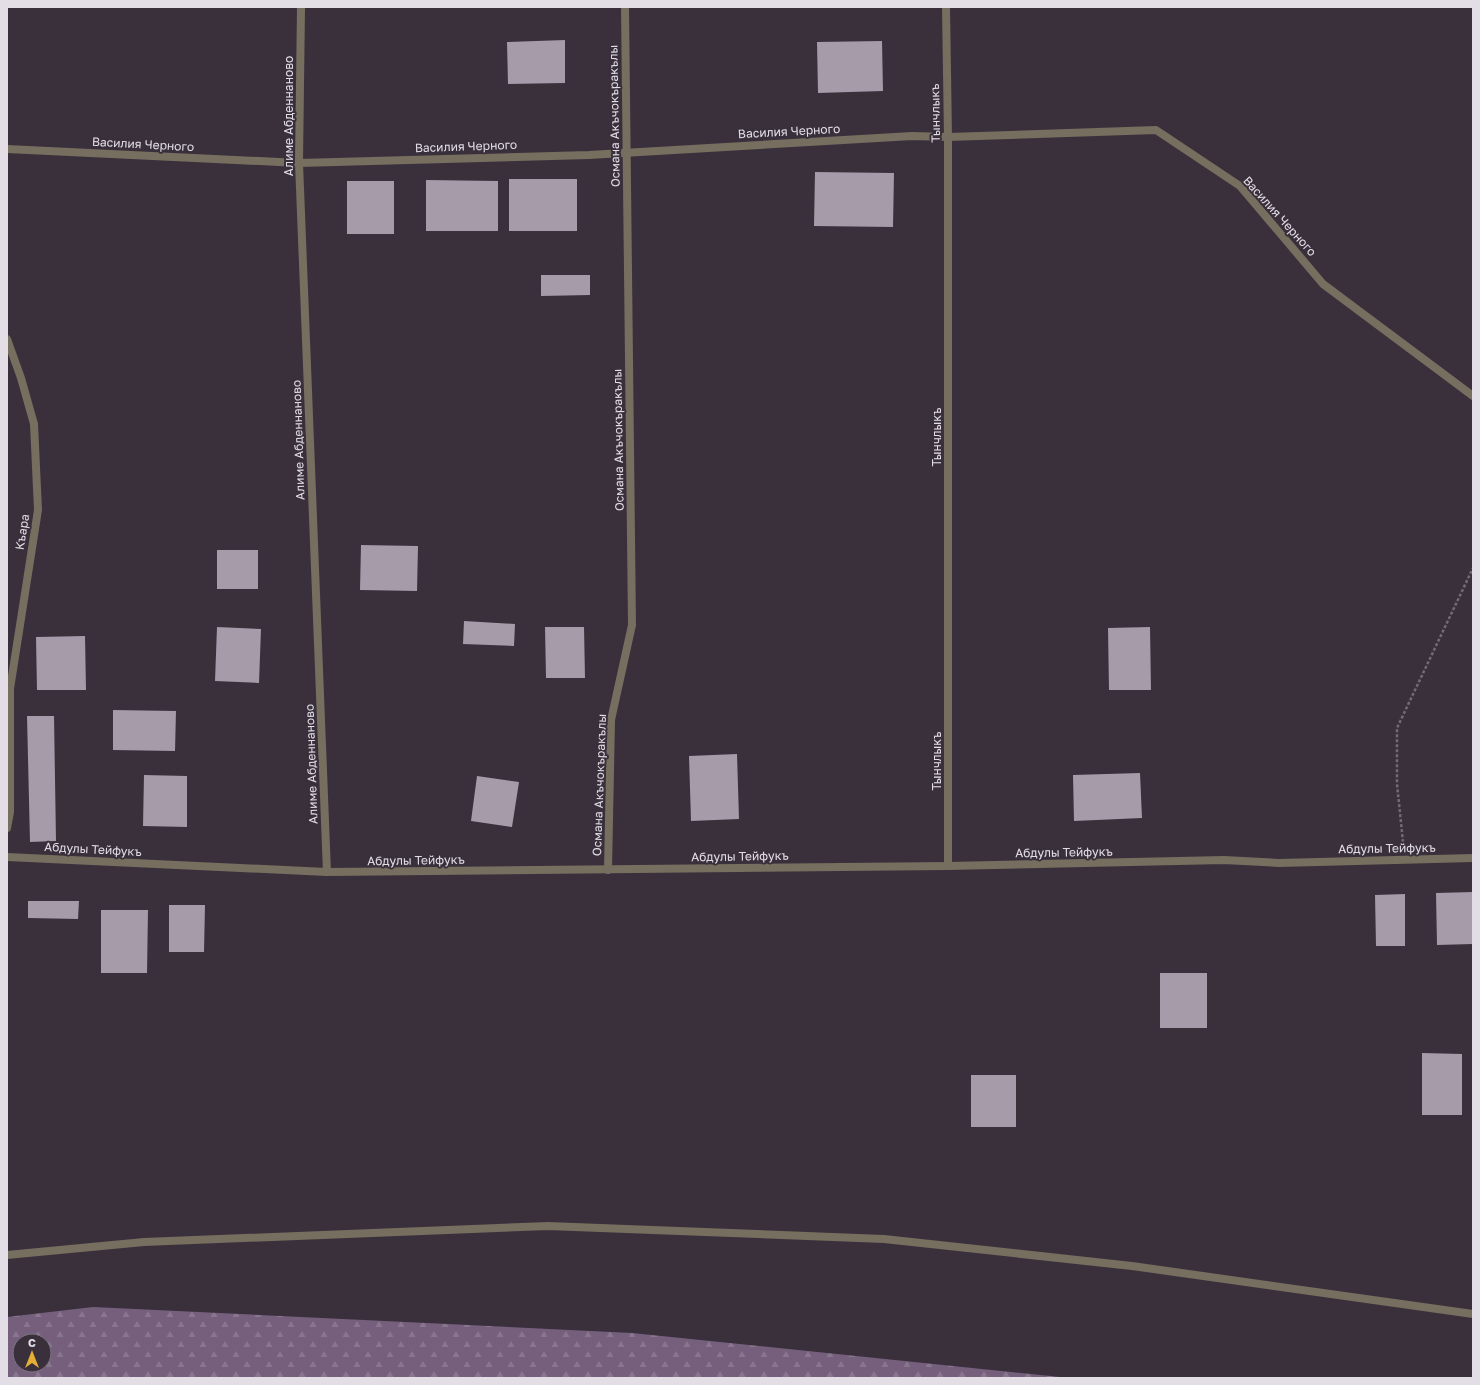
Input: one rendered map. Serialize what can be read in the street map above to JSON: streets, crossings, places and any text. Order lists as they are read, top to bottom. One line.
{"streets":{"street":["Тынчлыкъ","Алиме Абденнаново","Османа Акъчокъракълы","Василия Черного","Къара","Абдулы Тейфукъ"]},"crossings":[["Тынчлыкъ","Василия Черного"],["Тынчлыкъ","Абдулы Тейфукъ"],["Алиме Абденнаново","Василия Черного"],["Алиме Абденнаново","Абдулы Тейфукъ"],["Османа Акъчокъракълы","Василия Черного"],["Османа Акъчокъракълы","Абдулы Тейфукъ"]],"north":"top"}
